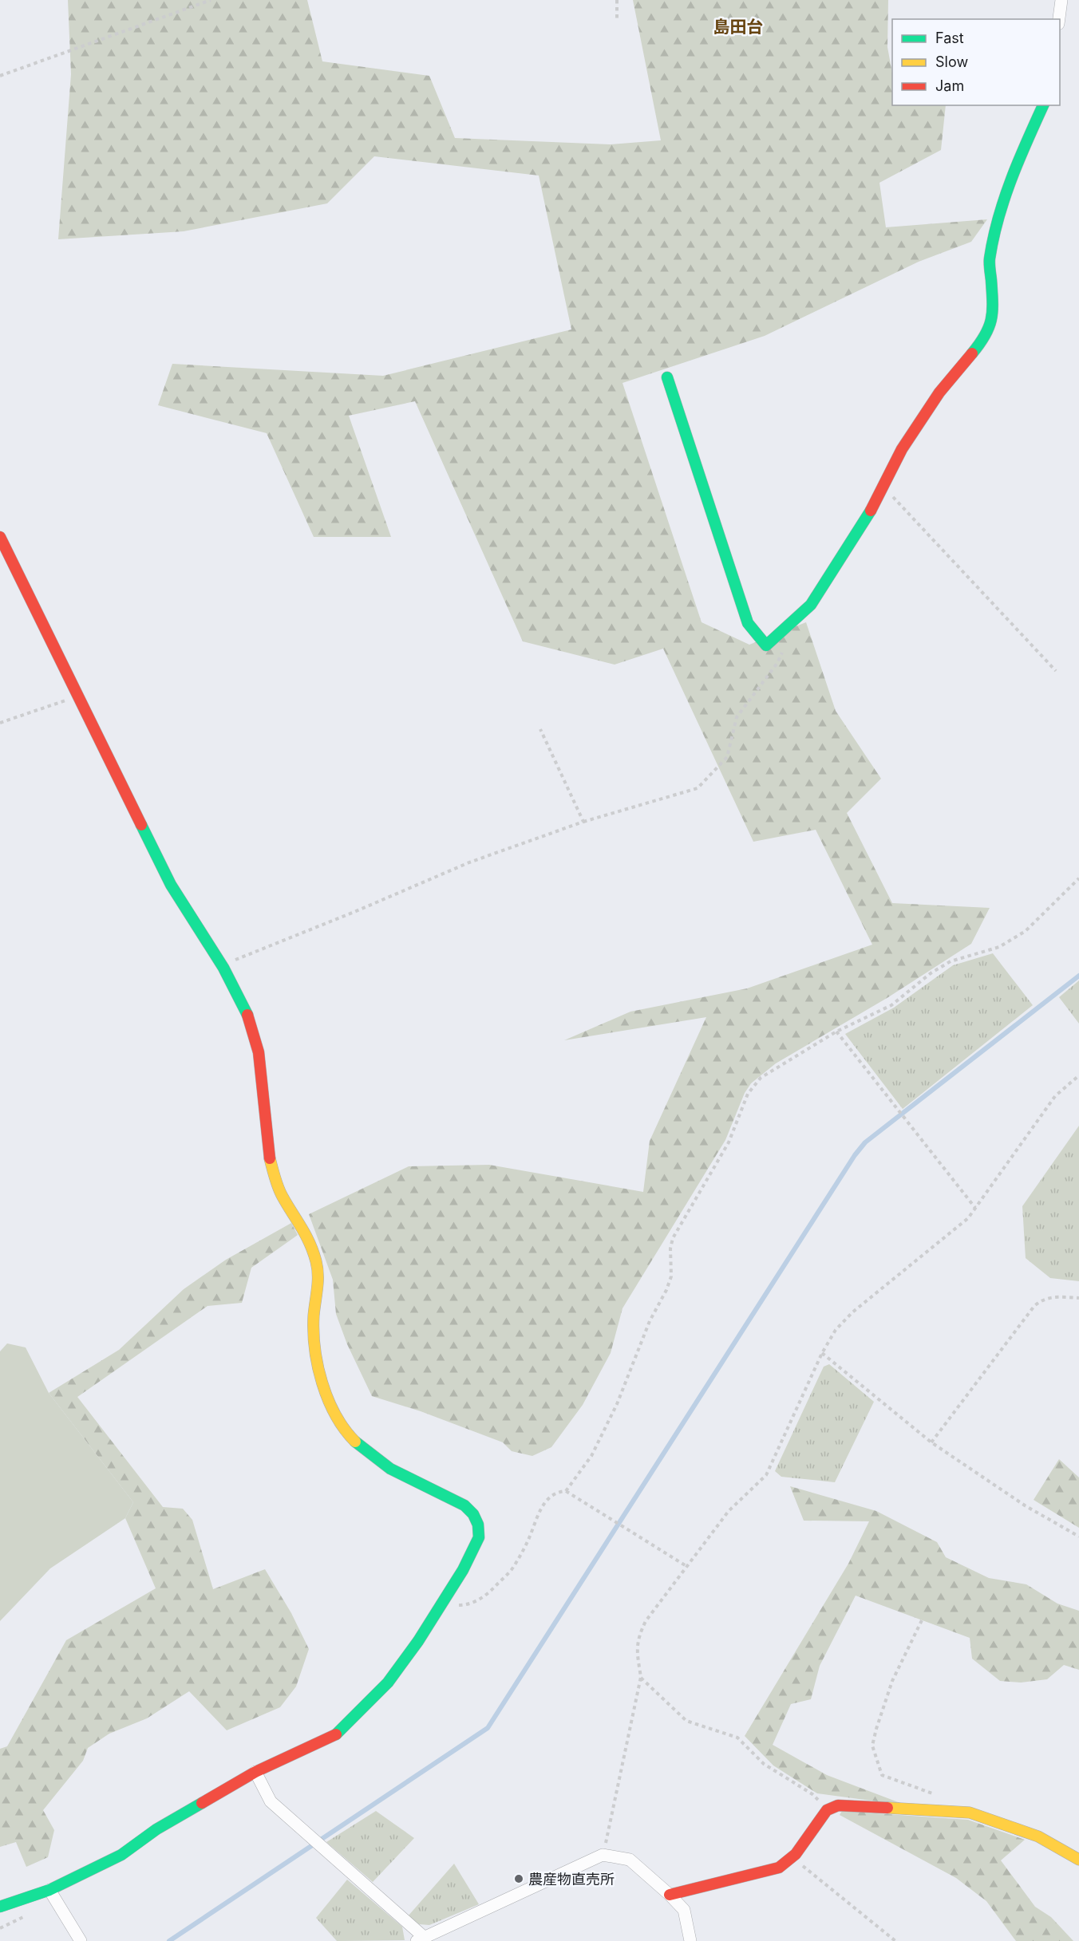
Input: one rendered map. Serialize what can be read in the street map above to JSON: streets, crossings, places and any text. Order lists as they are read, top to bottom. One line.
{"districts":["島田台"],"places":["農産物直売所"],"legend":["Fast","Slow","Jam"]}
